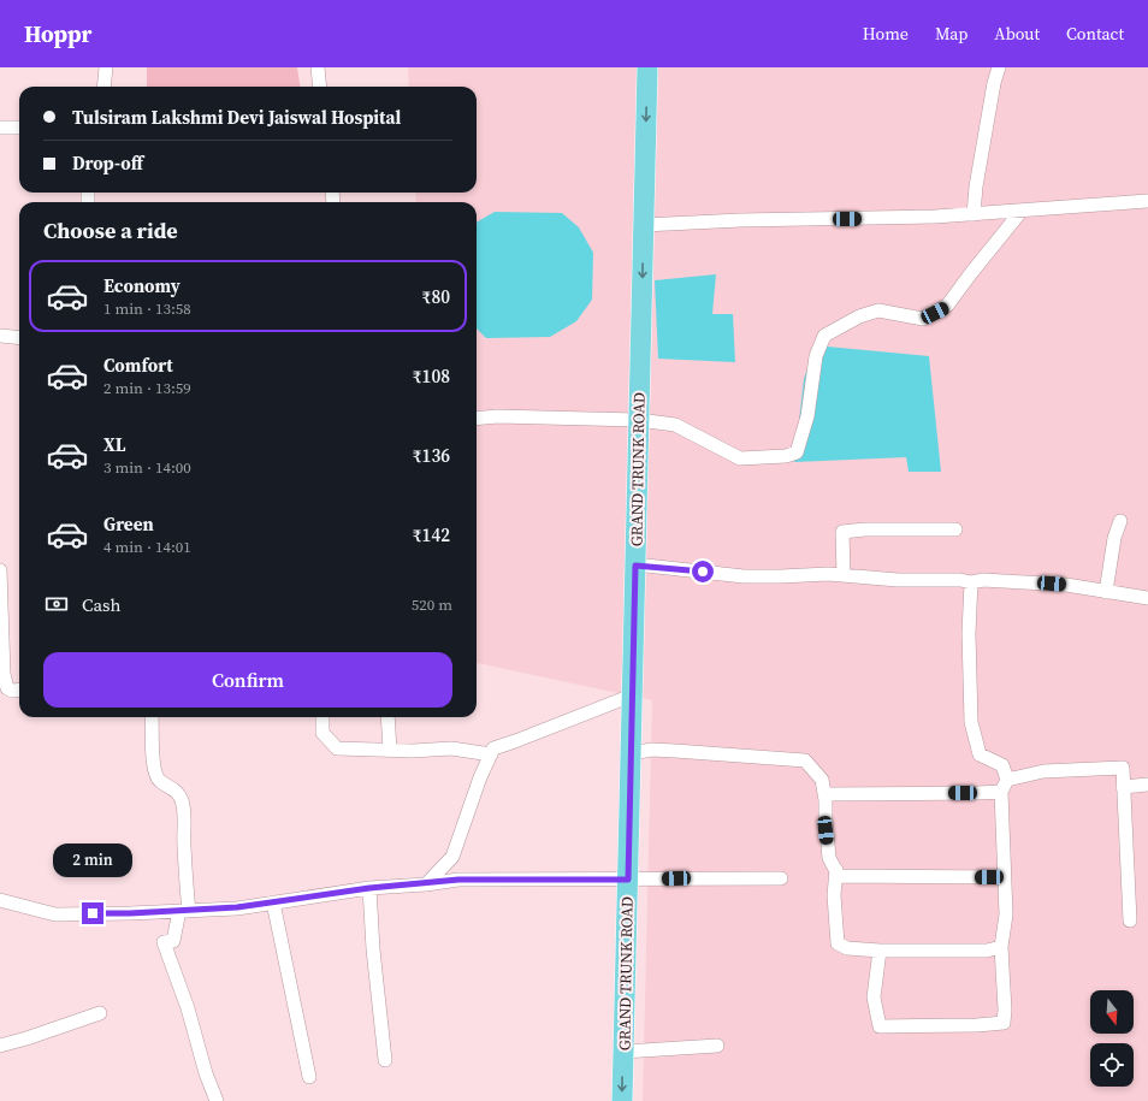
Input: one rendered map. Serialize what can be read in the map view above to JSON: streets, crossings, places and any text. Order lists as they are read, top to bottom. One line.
{"streets":{"main road":["GRAND TRUNK ROAD"]},"one_way":["GRAND TRUNK ROAD"],"north":"bottom","page":{"header":"Hoppr","nav":["Home","Map","About","Contact"],"banner":["Tulsiram Lakshmi Devi Jaiswal Hospital","Drop-off"],"heading":"Choose a ride","list":[{"name":"Economy","note":"1 min · 13:58","value":"₹80"},{"name":"Comfort","note":"2 min · 13:59","value":"₹108"},{"name":"XL","note":"3 min · 14:00","value":"₹136"},{"name":"Green","note":"4 min · 14:01","value":"₹142"}],"pay":["Cash","520 m"],"buttons":"Confirm","bubble":"2 min"}}
